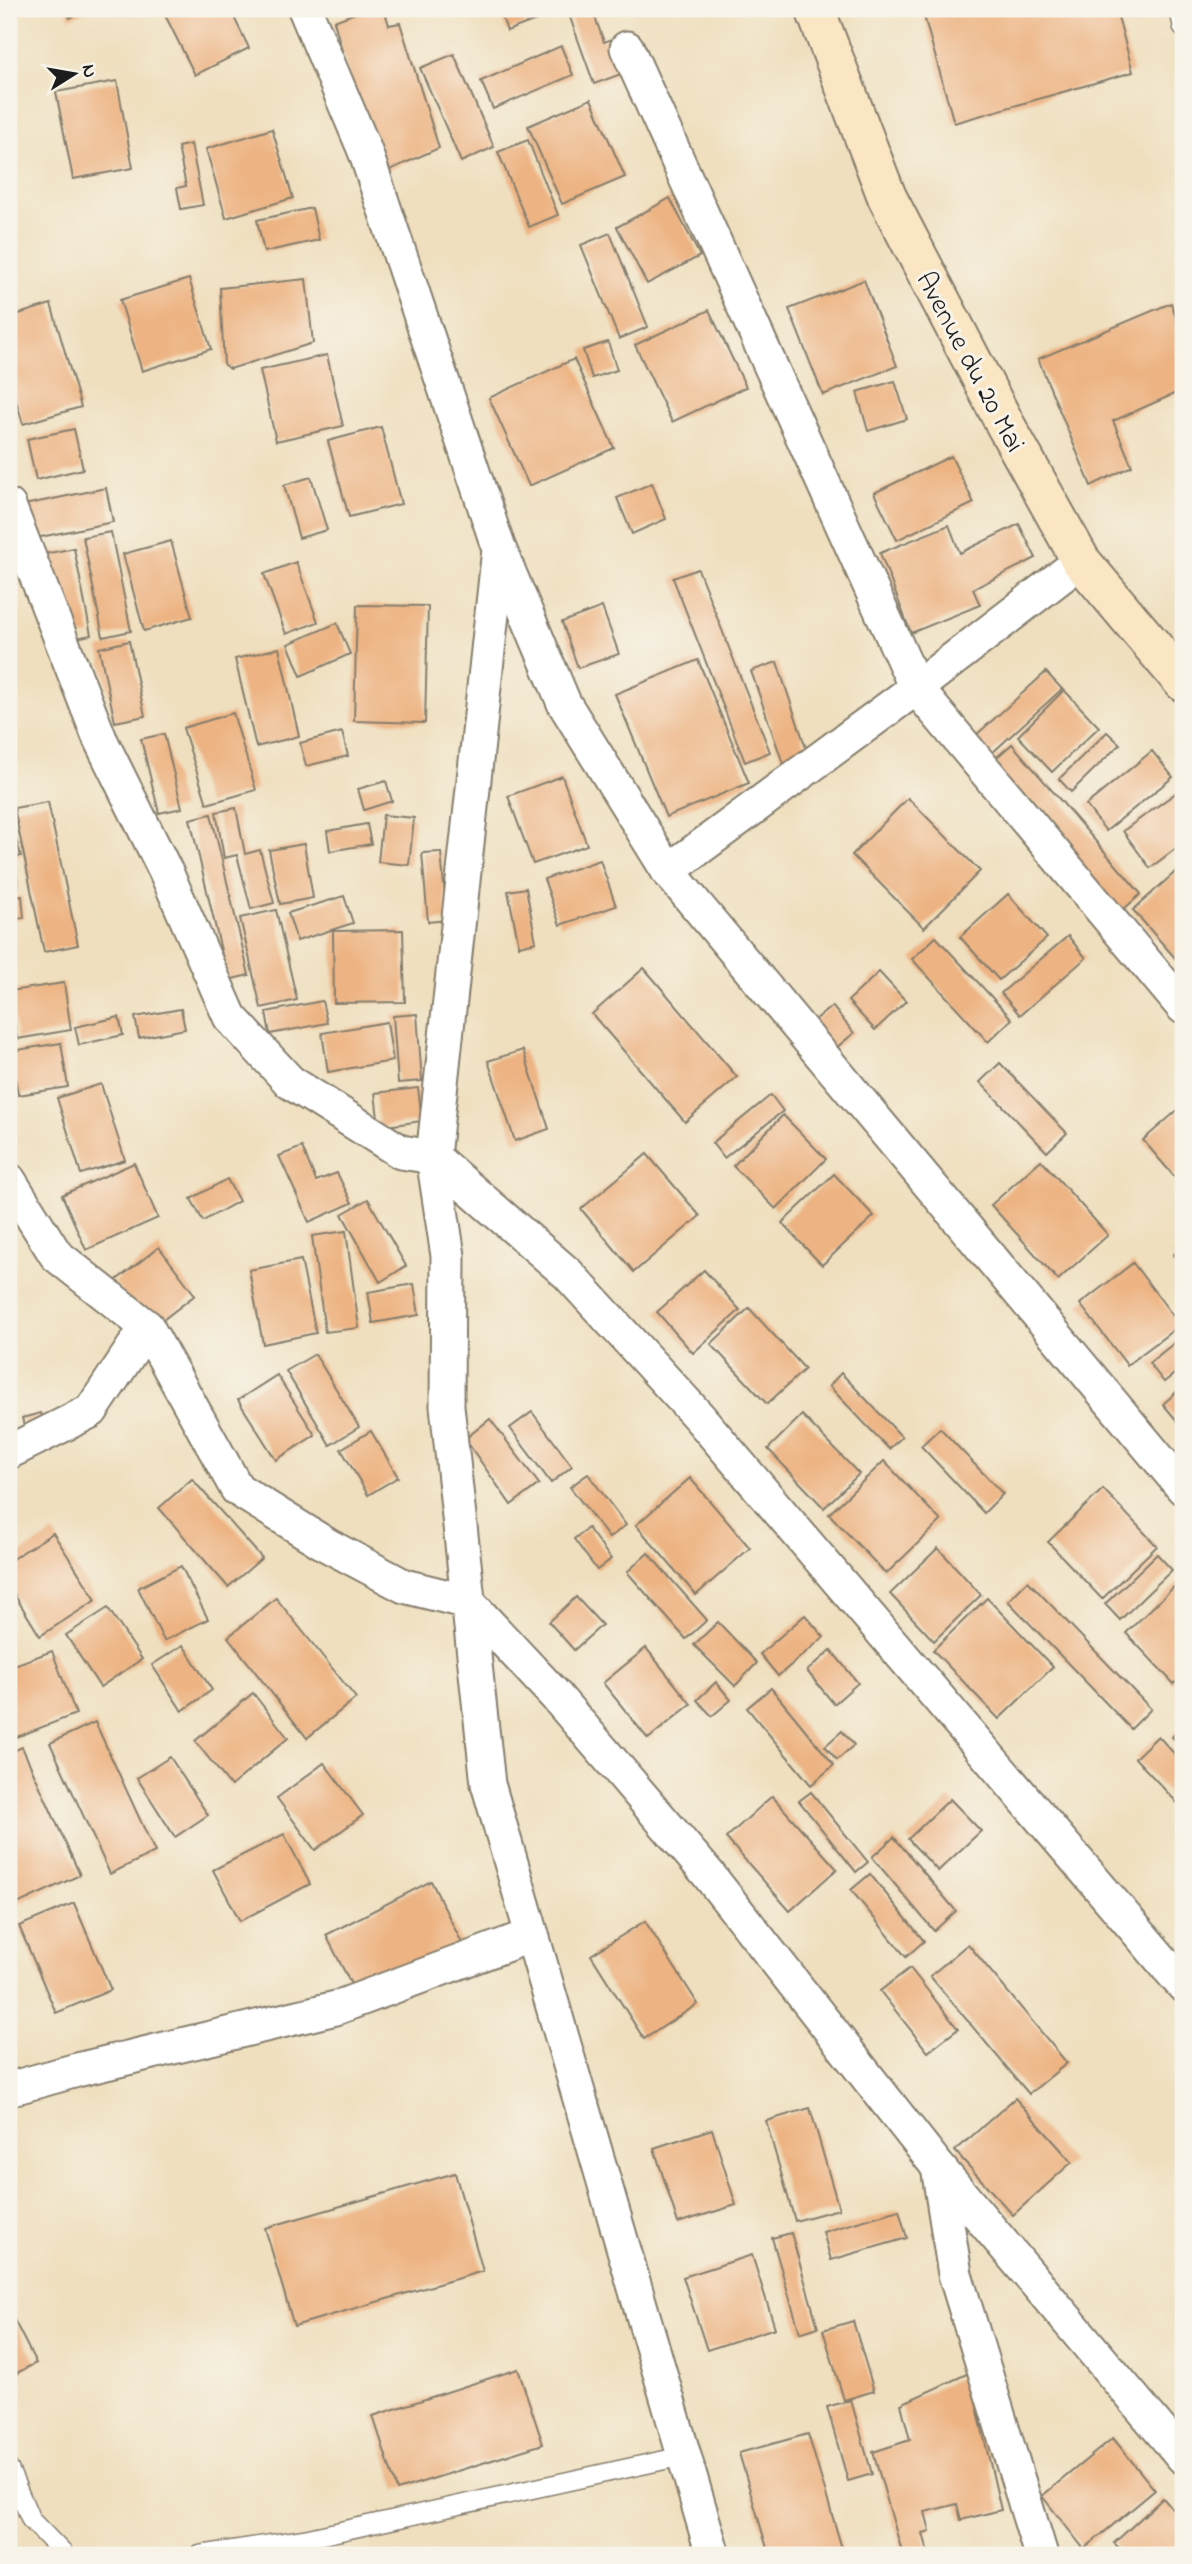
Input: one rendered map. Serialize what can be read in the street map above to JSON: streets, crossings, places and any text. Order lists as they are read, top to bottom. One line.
{"streets":{"main road":["Avenue du 20 Mai"]},"north":"right"}
